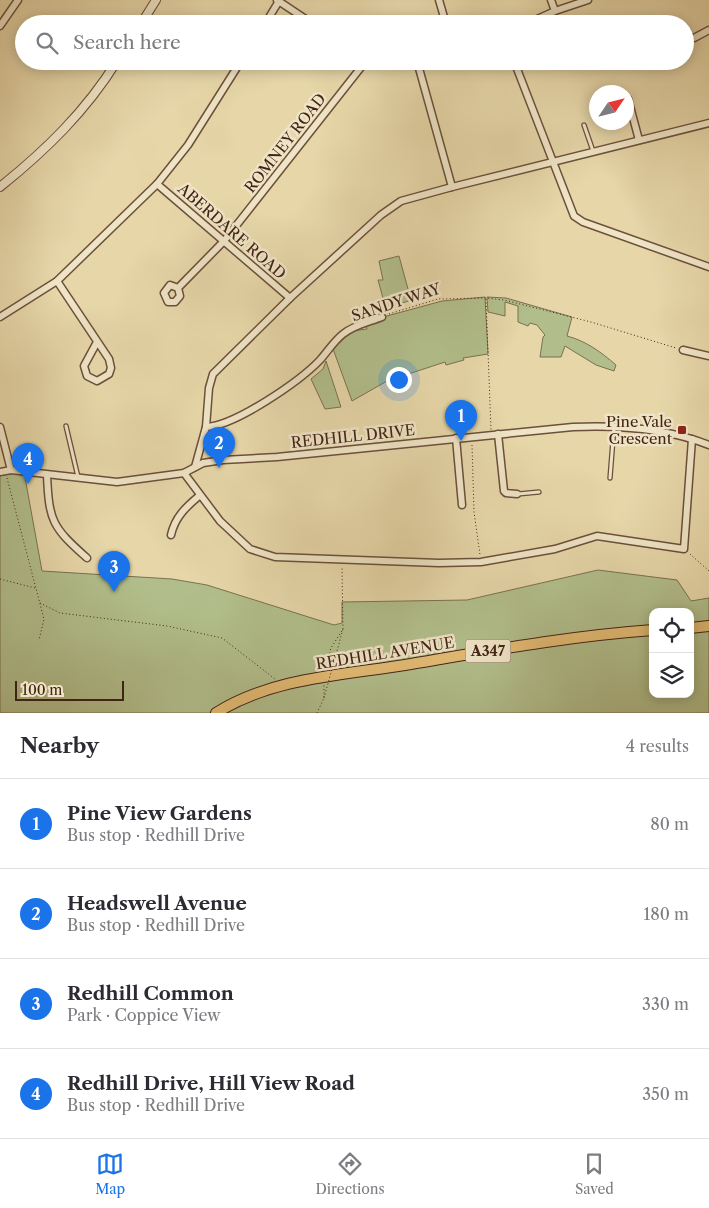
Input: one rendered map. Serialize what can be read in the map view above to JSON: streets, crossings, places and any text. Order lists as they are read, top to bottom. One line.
{"streets":{"main road":["A347","REDHILL AVENUE"],"street":["ROMNEY ROAD","ABERDARE ROAD","SANDY WAY","REDHILL DRIVE"]},"crossings":[["ROMNEY ROAD","ABERDARE ROAD"]],"places":{"transit":["Pine Vale Crescent"]},"scale_bar":"100 m","north":"top right","page":{"search":"Search here","pins":["1","2","4","3"],"scale":"100 m","heading":["Nearby","4 results"],"list":[{"mark":"1","name":"Pine View Gardens","note":"Bus stop · Redhill Drive","value":"80 m"},{"mark":"2","name":"Headswell Avenue","note":"Bus stop · Redhill Drive","value":"180 m"},{"mark":"3","name":"Redhill Common","note":"Park · Coppice View","value":"330 m"},{"mark":"4","name":"Redhill Drive, Hill View Road","note":"Bus stop · Redhill Drive","value":"350 m"}],"nav":["Map","Directions","Saved"]}}
